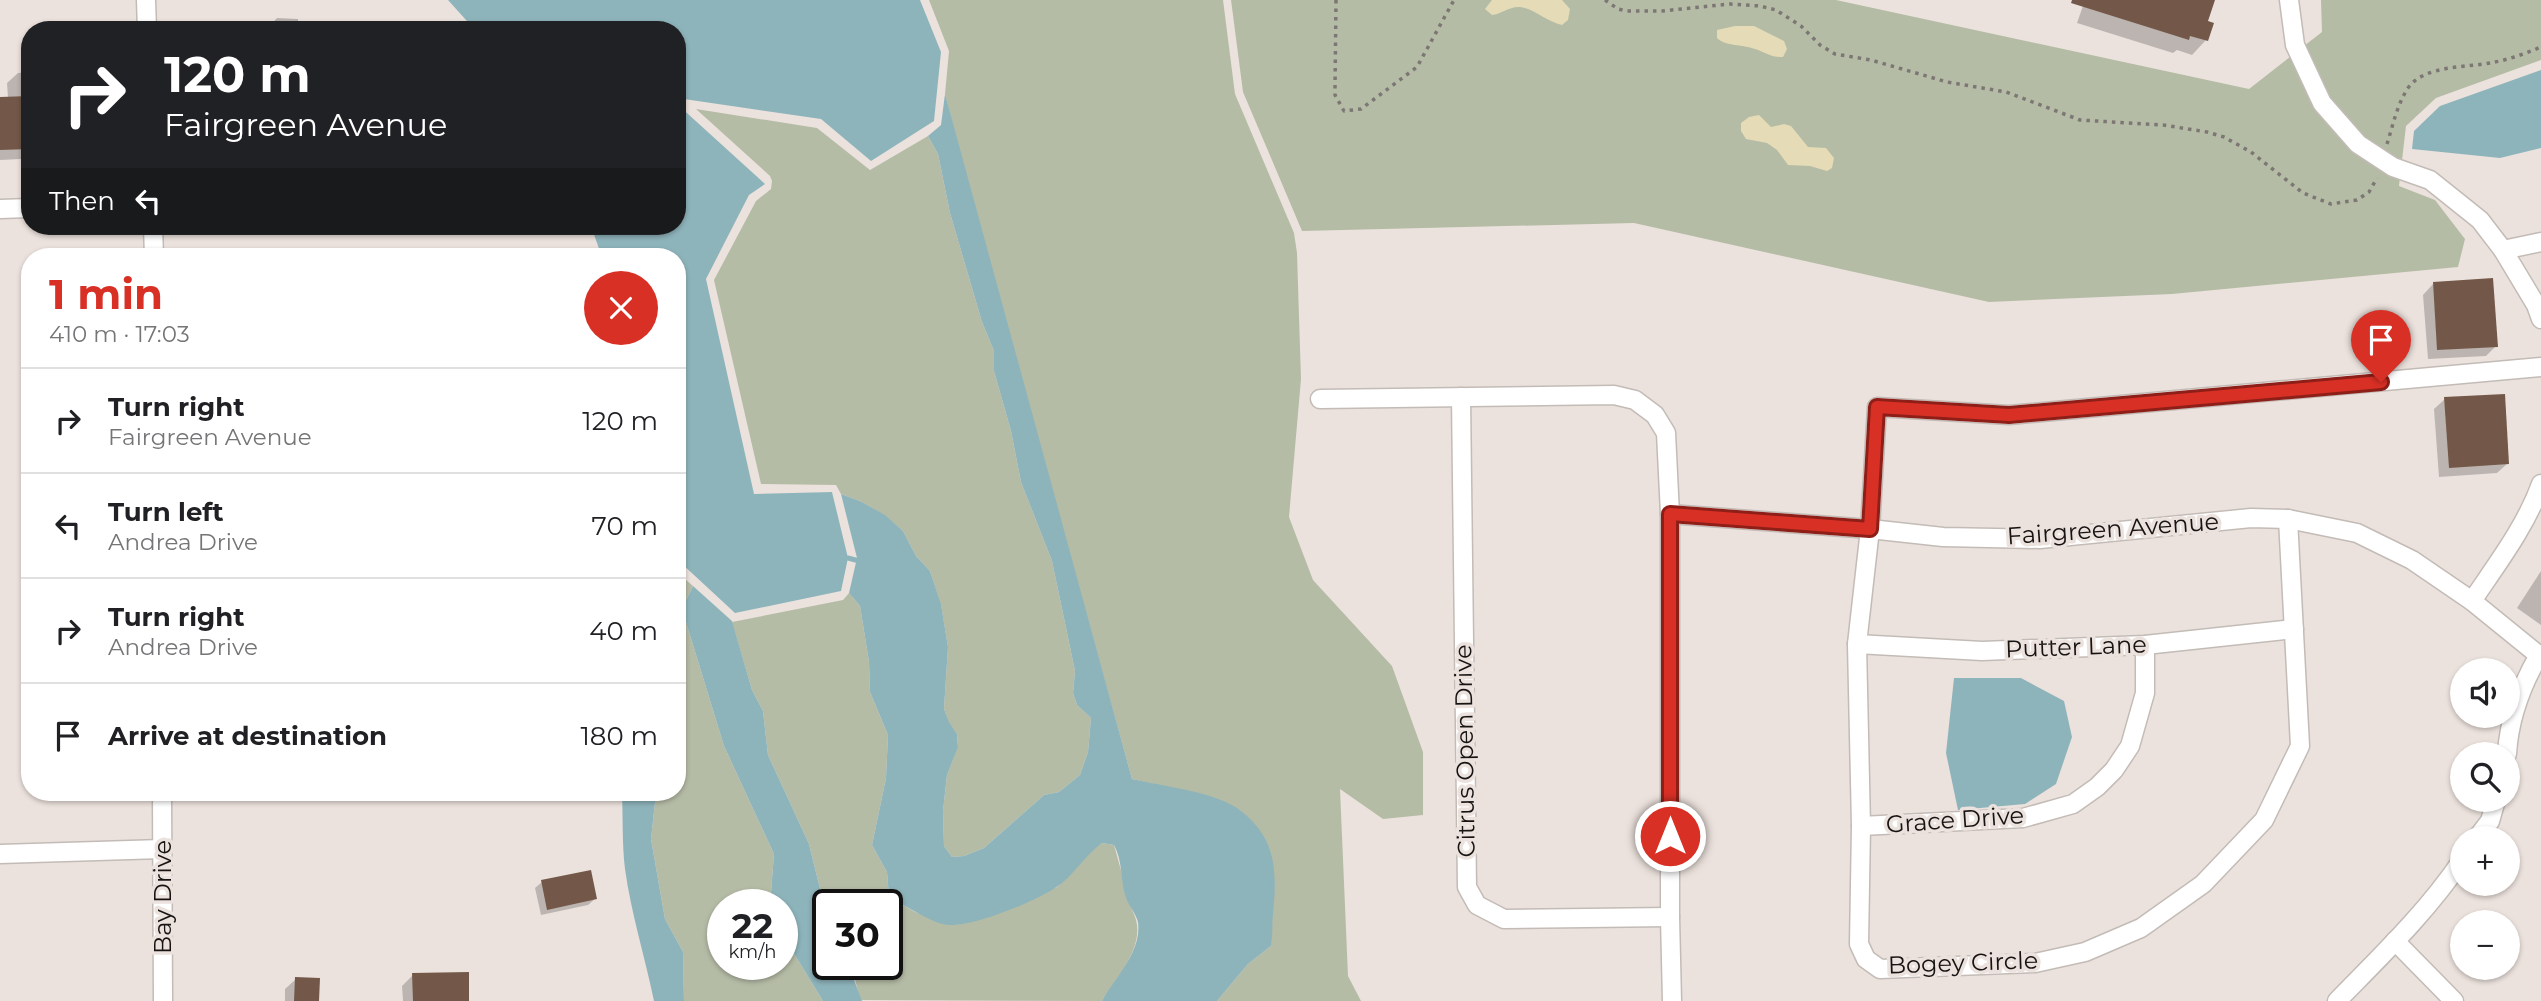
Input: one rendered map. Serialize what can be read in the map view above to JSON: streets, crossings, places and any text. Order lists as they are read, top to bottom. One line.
{"streets":{"street":["Fairgreen Avenue","Putter Lane","Citrus Open Drive","Grace Drive","Bay Drive","Bogey Circle"]},"crossings":[["Fairgreen Avenue","Bogey Circle"],["Putter Lane","Grace Drive"],["Putter Lane","Bogey Circle"],["Grace Drive","Bogey Circle"]],"page":{"turn":["120 m","Fairgreen Avenue"],"then":"Then","heading":["1 min","410 m · 17:03"],"list":[{"name":"Turn right","note":"Fairgreen Avenue","value":"120 m"},{"name":"Turn left","note":"Andrea Drive","value":"70 m"},{"name":"Turn right","note":"Andrea Drive","value":"40 m"},{"name":"Arrive at destination","value":"180 m"}],"map_buttons":["+","−"],"speed":"22 km/h","limit":"30"}}
